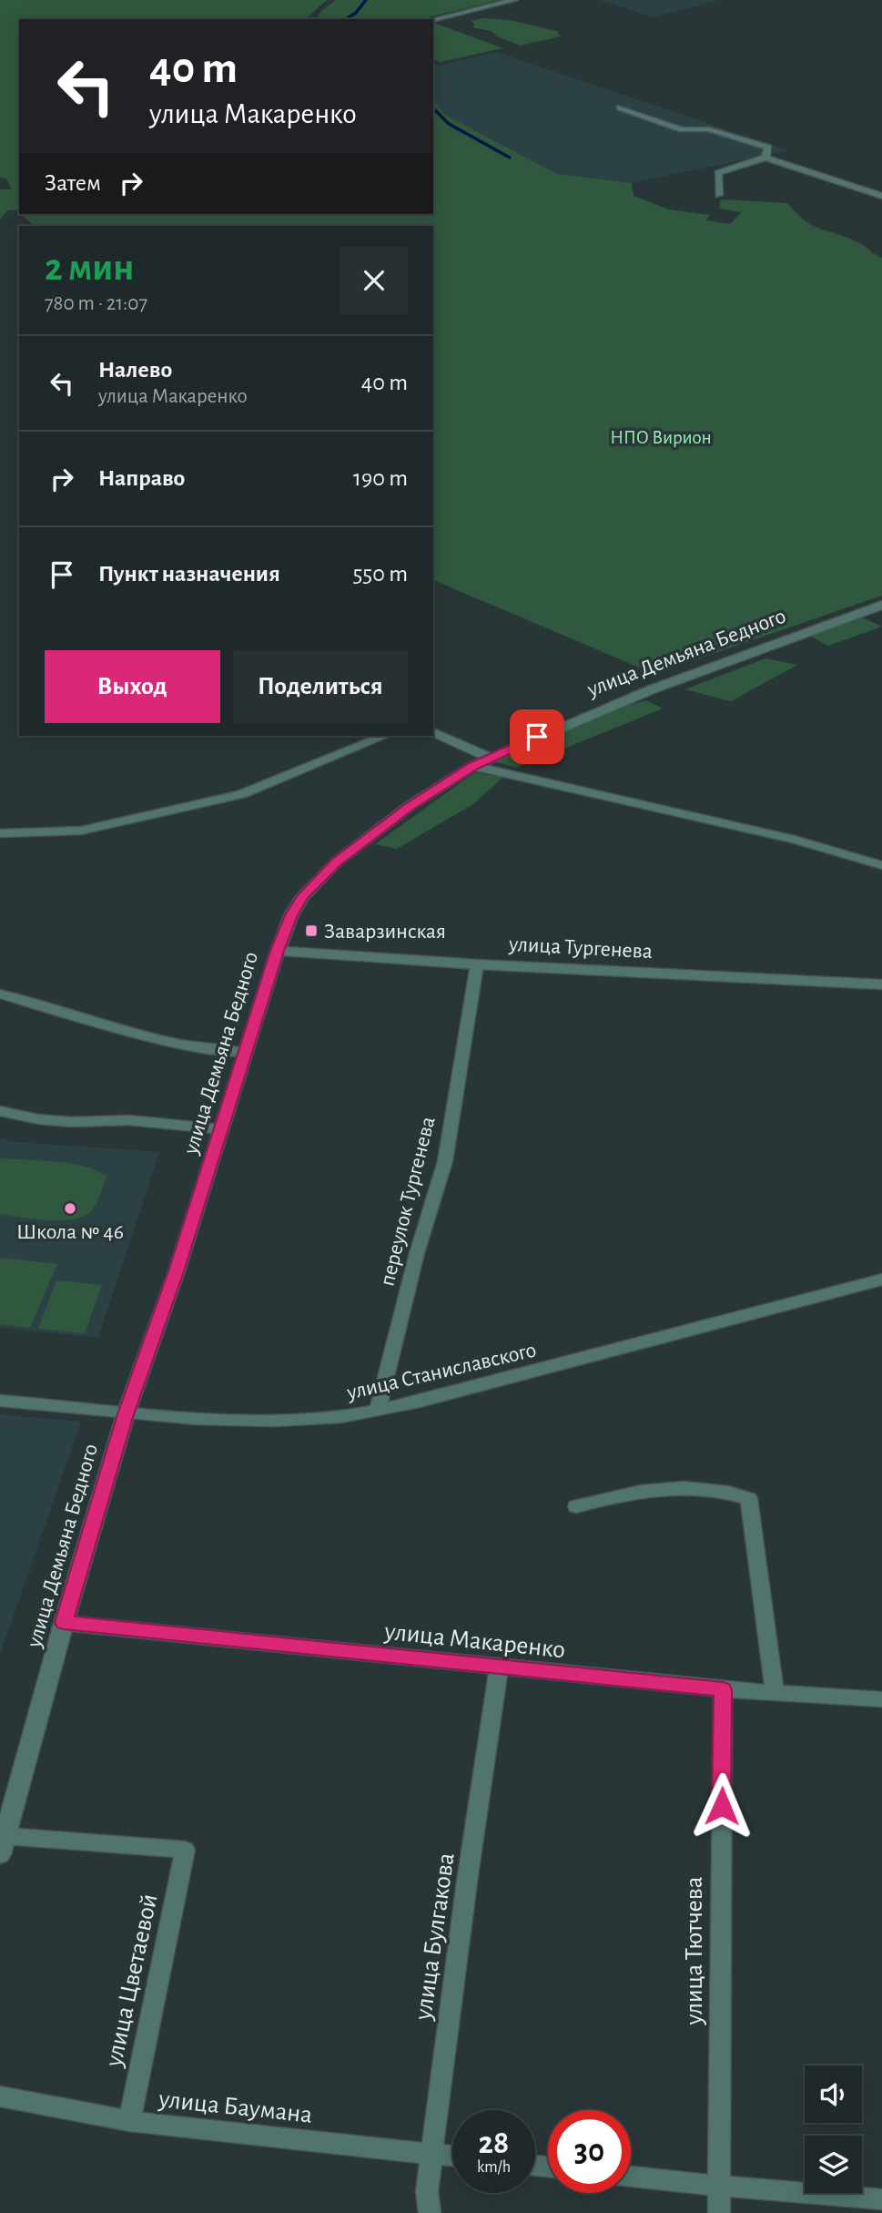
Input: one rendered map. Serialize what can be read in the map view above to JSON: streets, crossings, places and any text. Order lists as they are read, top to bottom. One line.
{"streets":{"street":["улица Демьяна Бедного","улица Тургенева","переулок Тургенева","улица Станиславского","улица Макаренко","улица Булгакова","улица Тютчева","улица Цветаевой","улица Баумана"]},"crossings":[["улица Демьяна Бедного","улица Тургенева"],["улица Демьяна Бедного","улица Станиславского"],["улица Демьяна Бедного","улица Макаренко"],["улица Демьяна Бедного","улица Цветаевой"],["улица Тургенева","переулок Тургенева"],["переулок Тургенева","улица Станиславского"],["улица Макаренко","улица Булгакова"],["улица Макаренко","улица Тютчева"],["улица Булгакова","улица Баумана"],["улица Цветаевой","улица Баумана"]],"parks":["НПО Вирион"],"places":{"transit":["Заварзинская"],"other":["Школа № 46"]},"page":{"turn":["40 m","улица Макаренко"],"then":"Затем","heading":["2 мин","780 m · 21:07"],"list":[{"name":"Налево","note":"улица Макаренко","value":"40 m"},{"name":"Направо","value":"190 m"},{"name":"Пункт назначения","value":"550 m"}],"buttons":["Выход","Поделиться"],"speed":"28 km/h","limit":"30"}}
